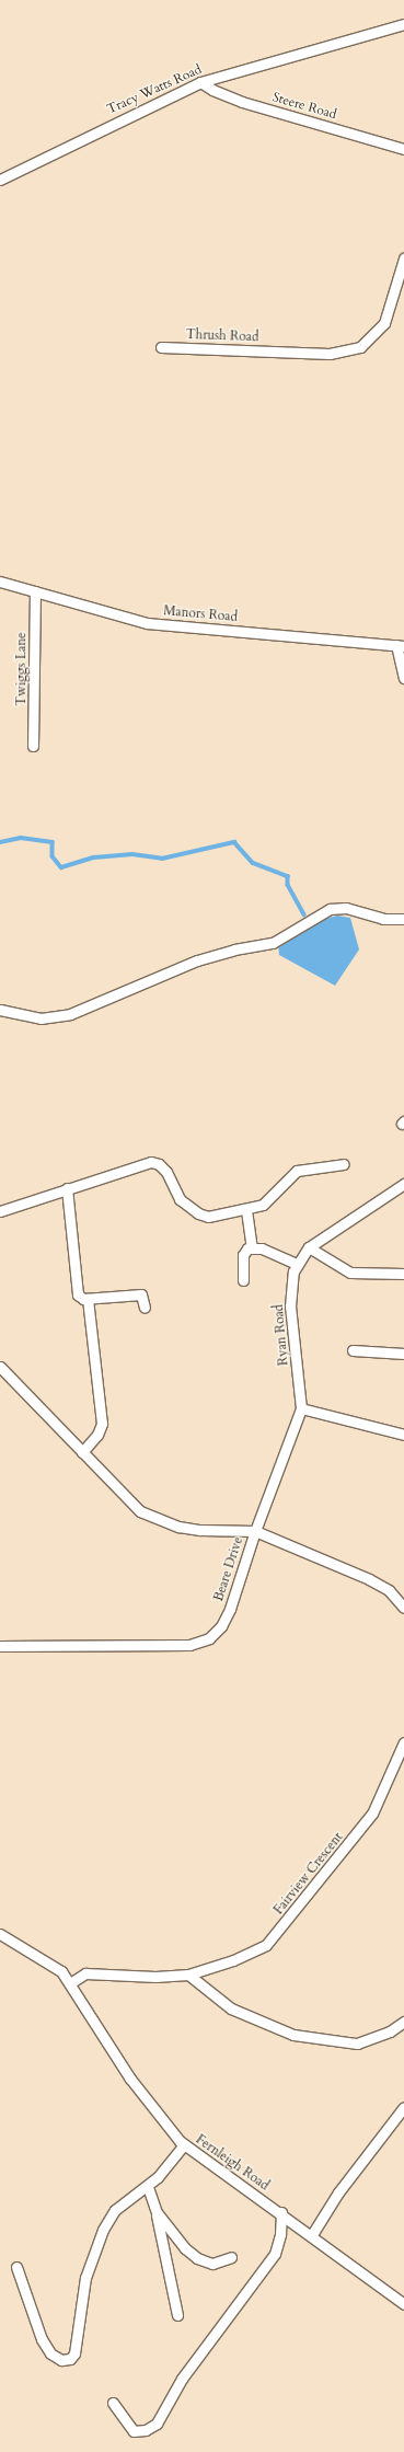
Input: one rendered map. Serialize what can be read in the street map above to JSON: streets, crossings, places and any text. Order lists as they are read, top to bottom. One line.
{"streets":{"street":["Tracy Watts Road","Steere Road","Thrush Road","Manors Road","Twiggs Lane","Ryan Road","Beare Drive","Fairview Crescent","Fernleigh Road"]},"crossings":[["Tracy Watts Road","Steere Road"],["Manors Road","Twiggs Lane"],["Ryan Road","Beare Drive"],["Fairview Crescent","Fernleigh Road"]]}
